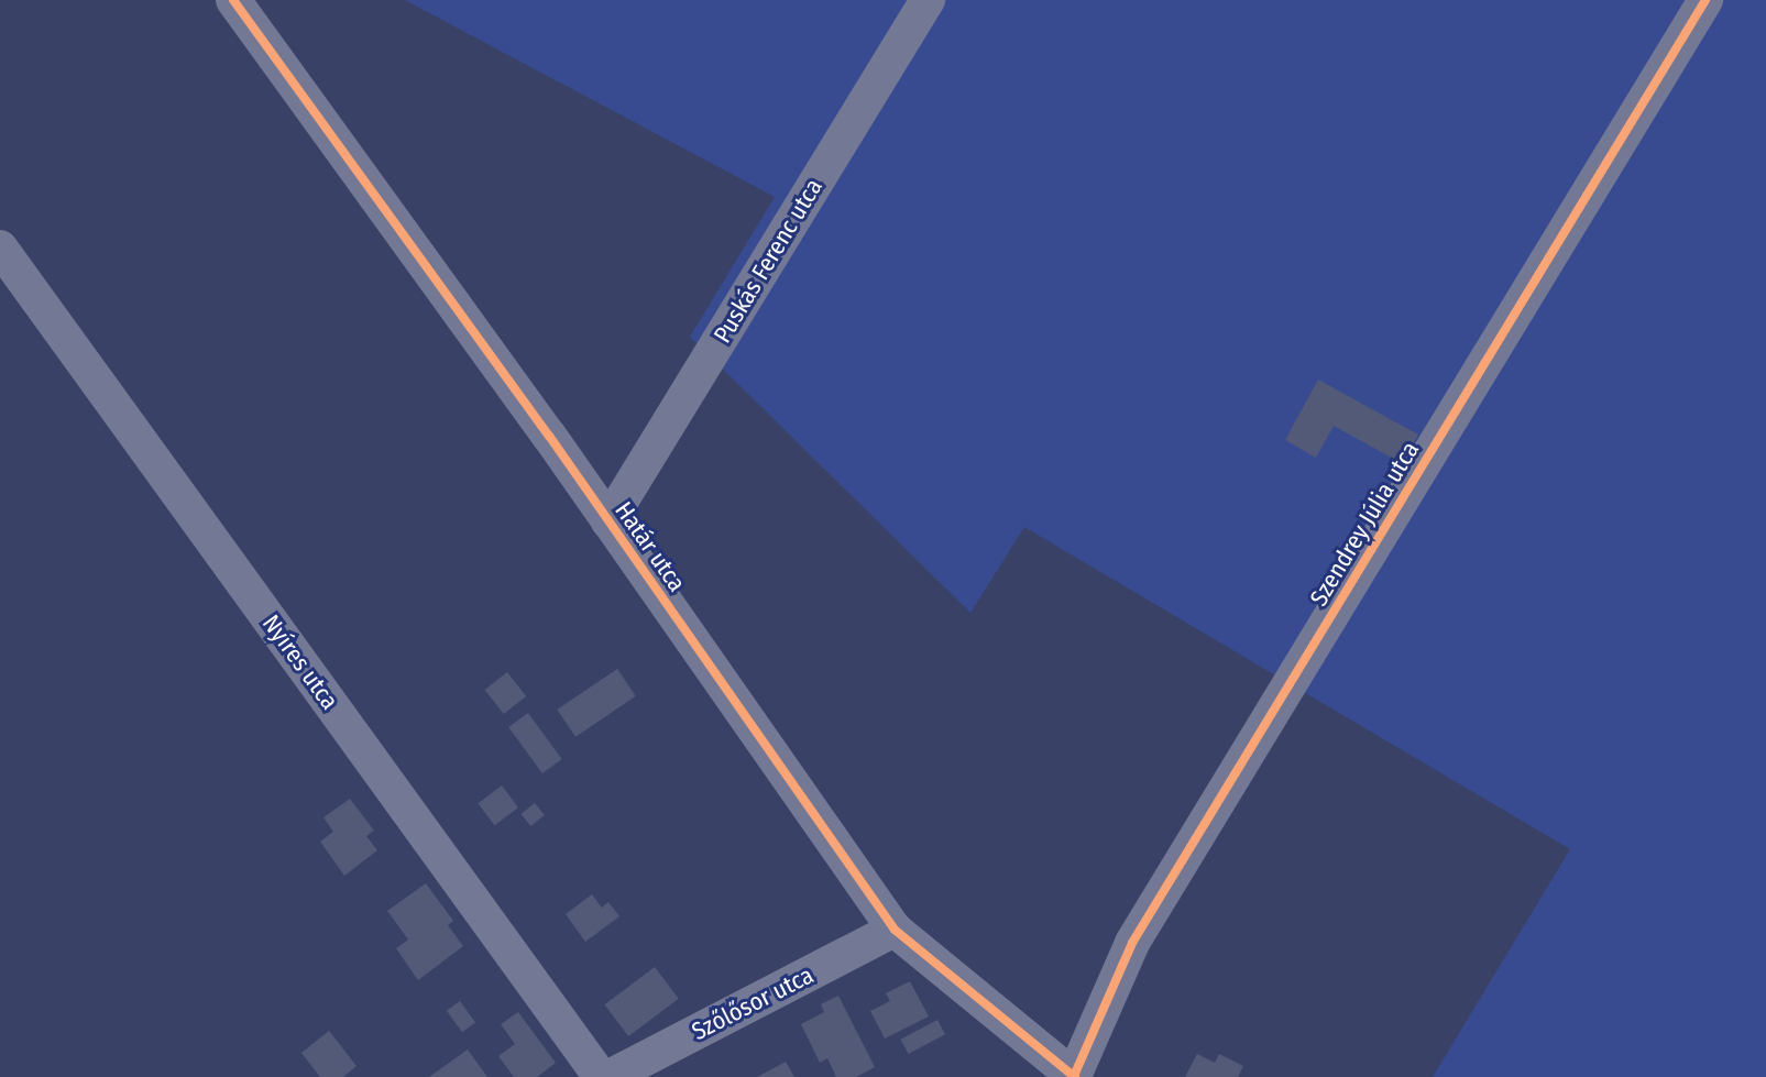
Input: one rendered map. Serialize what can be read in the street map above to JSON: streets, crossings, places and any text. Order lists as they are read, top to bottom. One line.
{"streets":{"street":["Puskás Ferenc utca","Szendrey Júlia utca","Határ utca","Nyíres utca","Szőlősor utca"]},"crossings":[["Puskás Ferenc utca","Határ utca"],["Szendrey Júlia utca","Határ utca"],["Határ utca","Szőlősor utca"]]}
